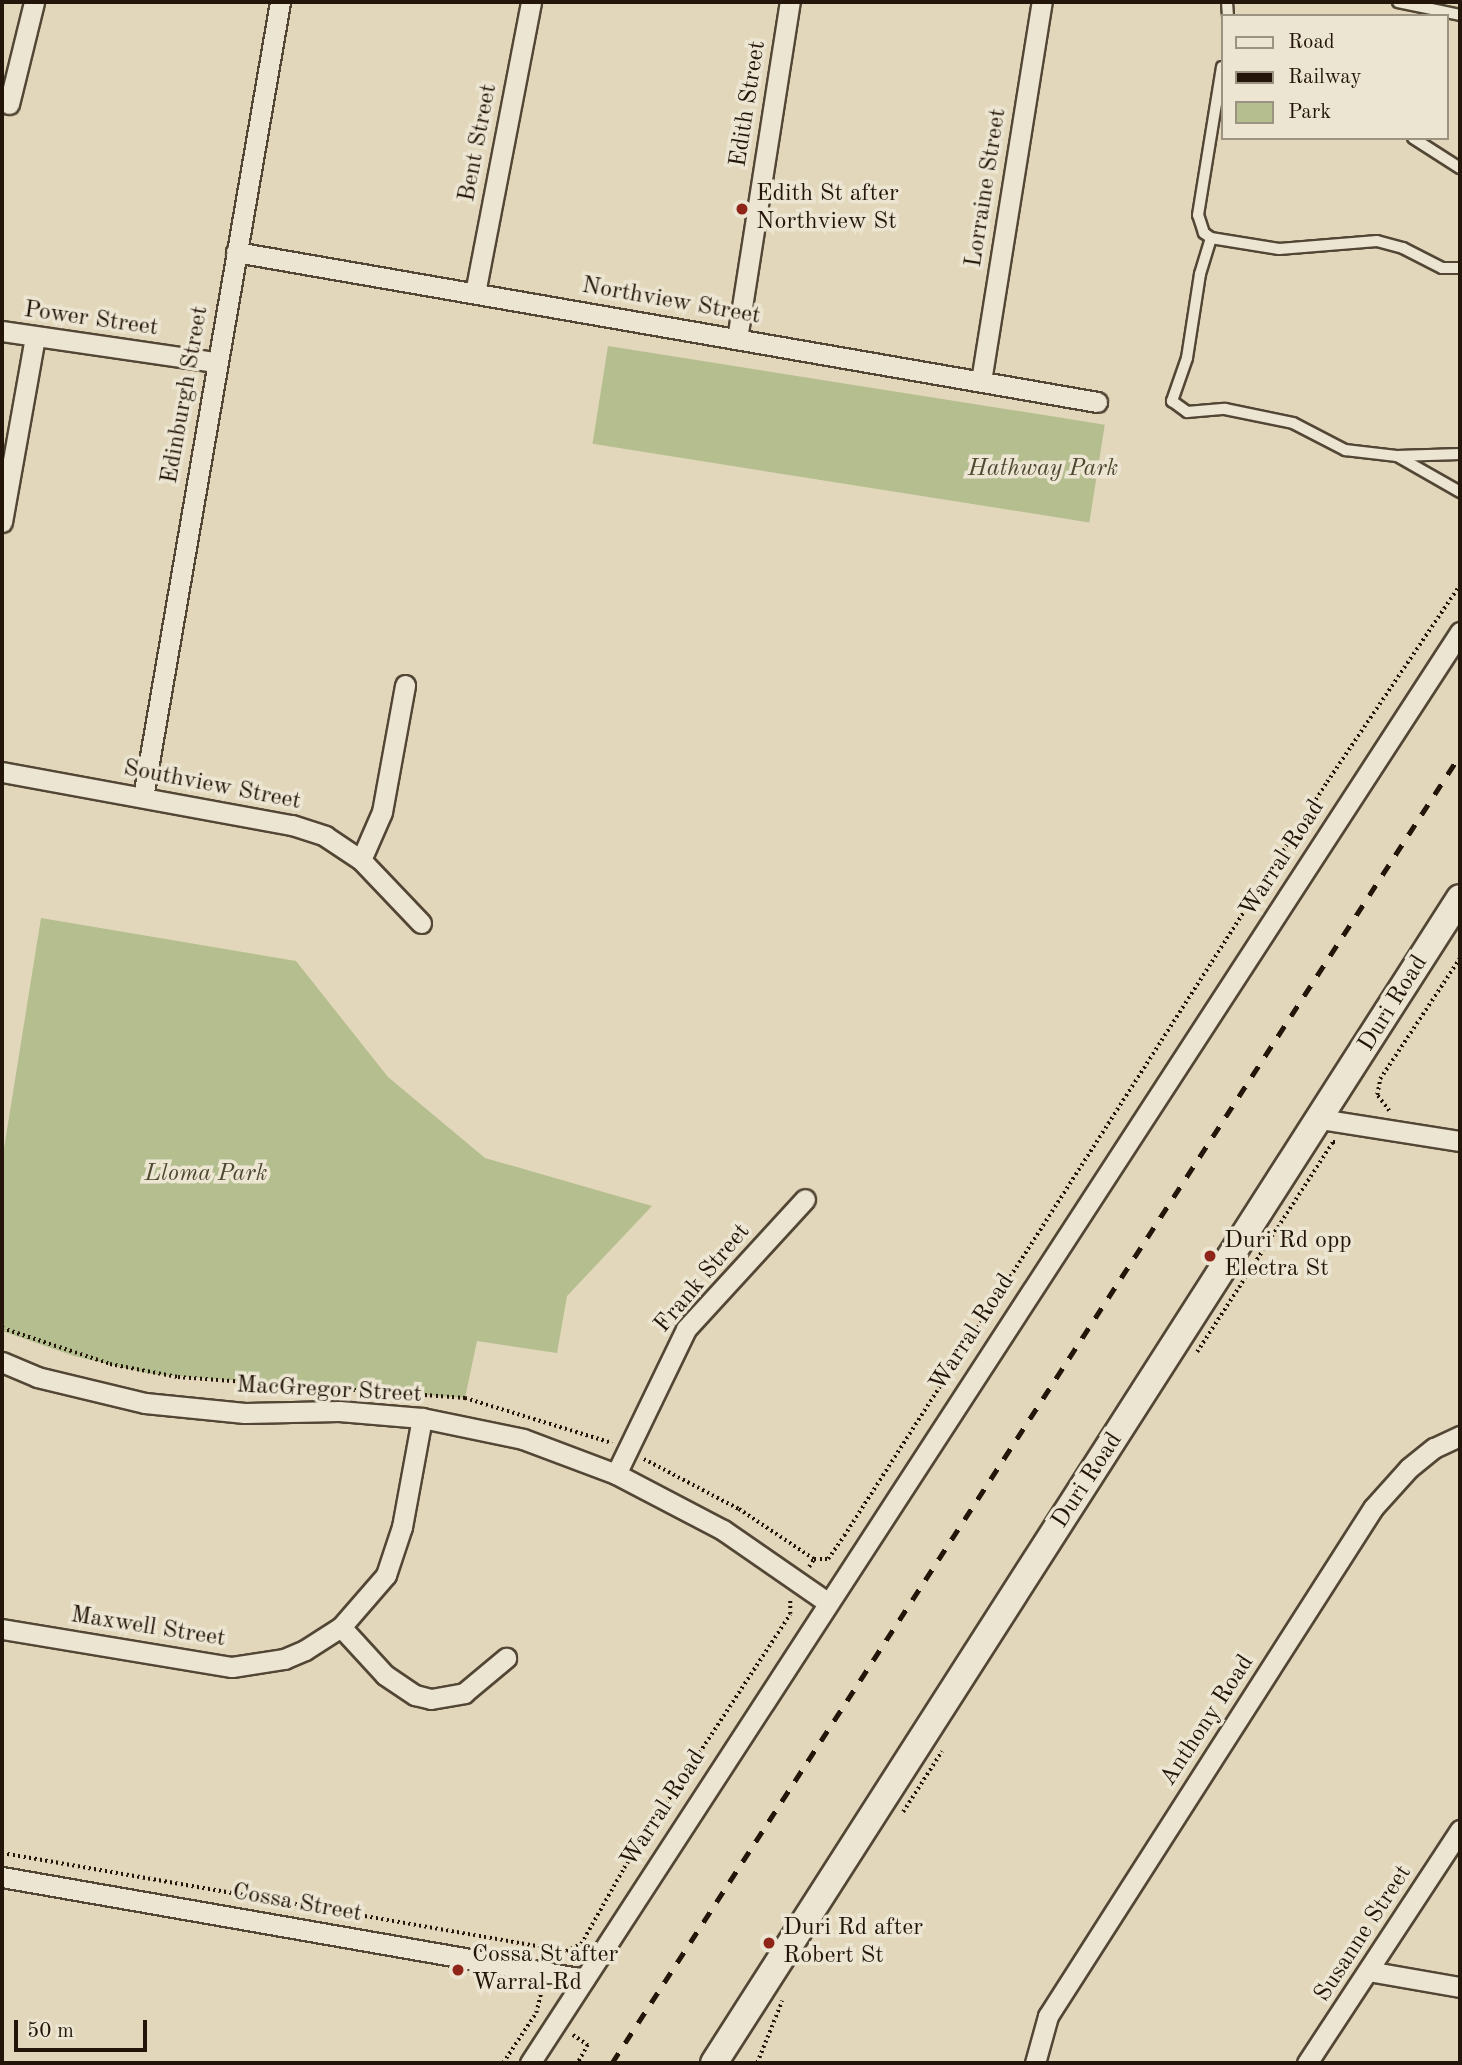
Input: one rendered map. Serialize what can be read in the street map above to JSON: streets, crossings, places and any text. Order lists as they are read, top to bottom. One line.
{"streets":{"main road":["Duri Road"],"street":["Edith Street","Bent Street","Lorraine Street","Northview Street","Power Street","Edinburgh Street","Southview Street","Warral Road","Frank Street","MacGregor Street","Maxwell Street","Anthony Road","Cossa Street","Susanne Street"]},"crossings":[["Edith Street","Northview Street"],["Bent Street","Northview Street"],["Lorraine Street","Northview Street"],["Northview Street","Edinburgh Street"],["Power Street","Edinburgh Street"],["Edinburgh Street","Southview Street"],["Warral Road","MacGregor Street"],["Warral Road","Cossa Street"],["Frank Street","MacGregor Street"],["MacGregor Street","Maxwell Street"]],"parks":["Hathway Park","Lloma Park"],"places":["Edith St after Northview St","Duri Rd opp Electra St","Duri Rd after Robert St","Cossa St after Warral Rd"],"legend":["Road","Railway","Park"],"scale_bar":"50 m"}
